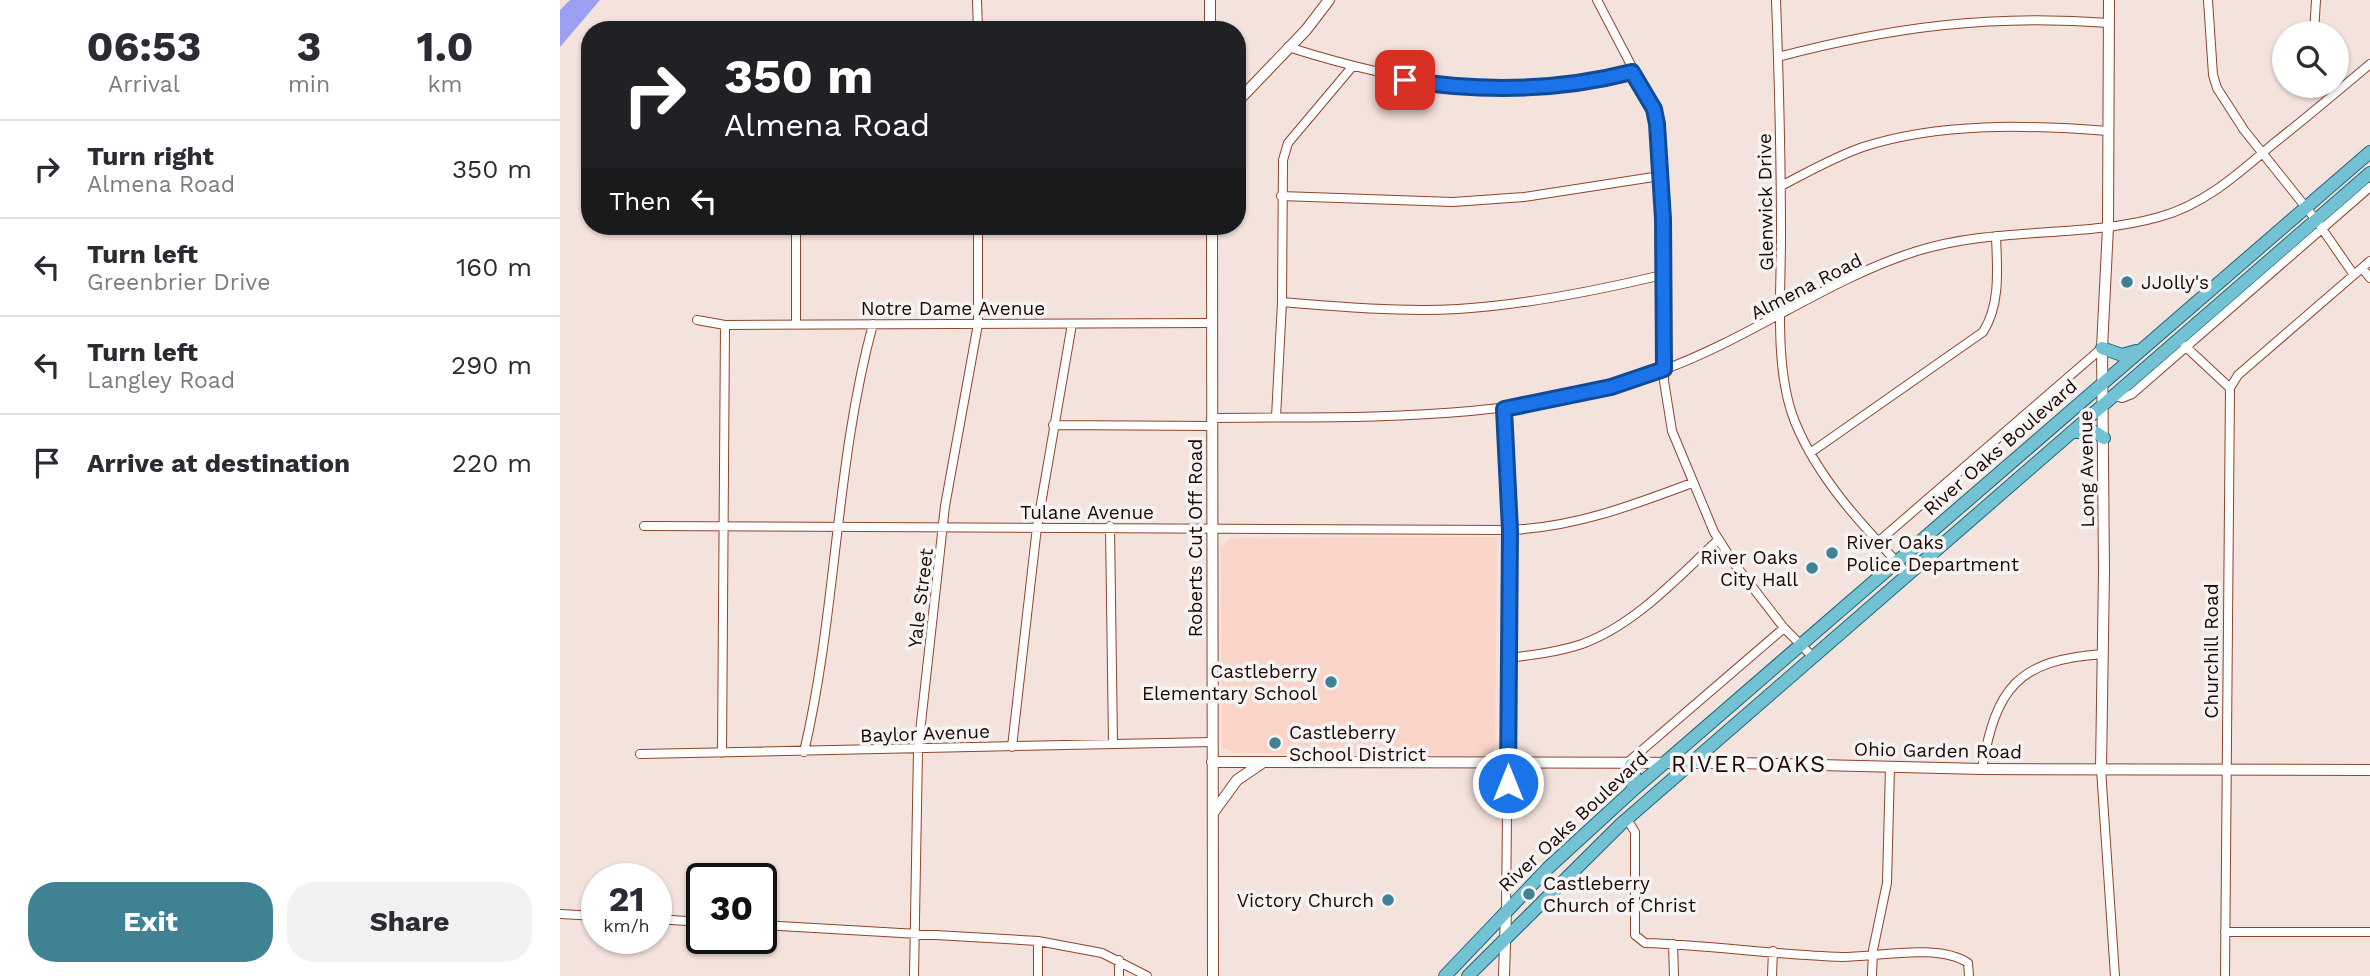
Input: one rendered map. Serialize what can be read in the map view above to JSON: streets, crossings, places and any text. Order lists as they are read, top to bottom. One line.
{"streets":{"main road":["River Oaks Boulevard"],"street":["Glenwick Drive","Almena Road","Notre Dame Avenue","Long Avenue","Tulane Avenue","Roberts Cut Off Road","Yale Street","Churchill Road","Baylor Avenue","Ohio Garden Road"]},"crossings":[["Glenwick Drive","Almena Road"],["Glenwick Drive","River Oaks Boulevard"],["Almena Road","Long Avenue"],["Almena Road","Roberts Cut Off Road"],["Notre Dame Avenue","Roberts Cut Off Road"],["Notre Dame Avenue","Yale Street"],["River Oaks Boulevard","Long Avenue"],["River Oaks Boulevard","Ohio Garden Road"],["Long Avenue","Ohio Garden Road"],["Tulane Avenue","Roberts Cut Off Road"],["Tulane Avenue","Yale Street"],["Roberts Cut Off Road","Baylor Avenue"],["Roberts Cut Off Road","Ohio Garden Road"],["Yale Street","Baylor Avenue"],["Churchill Road","Ohio Garden Road"]],"districts":["RIVER OAKS"],"places":["JJolly's","River Oaks Police Department","River Oaks City Hall","Castleberry Elementary School","Castleberry School District","Castleberry Church of Christ","Victory Church"],"page":{"eta":["06:53","Arrival","3","min","1.0","km"],"turn":["350 m","Almena Road"],"list":[{"name":"Turn right","note":"Almena Road","value":"350 m"},{"name":"Turn left","note":"Greenbrier Drive","value":"160 m"},{"name":"Turn left","note":"Langley Road","value":"290 m"},{"name":"Arrive at destination","value":"220 m"}],"then":"Then","speed":"21 km/h","limit":"30","buttons":["Exit","Share"]}}
